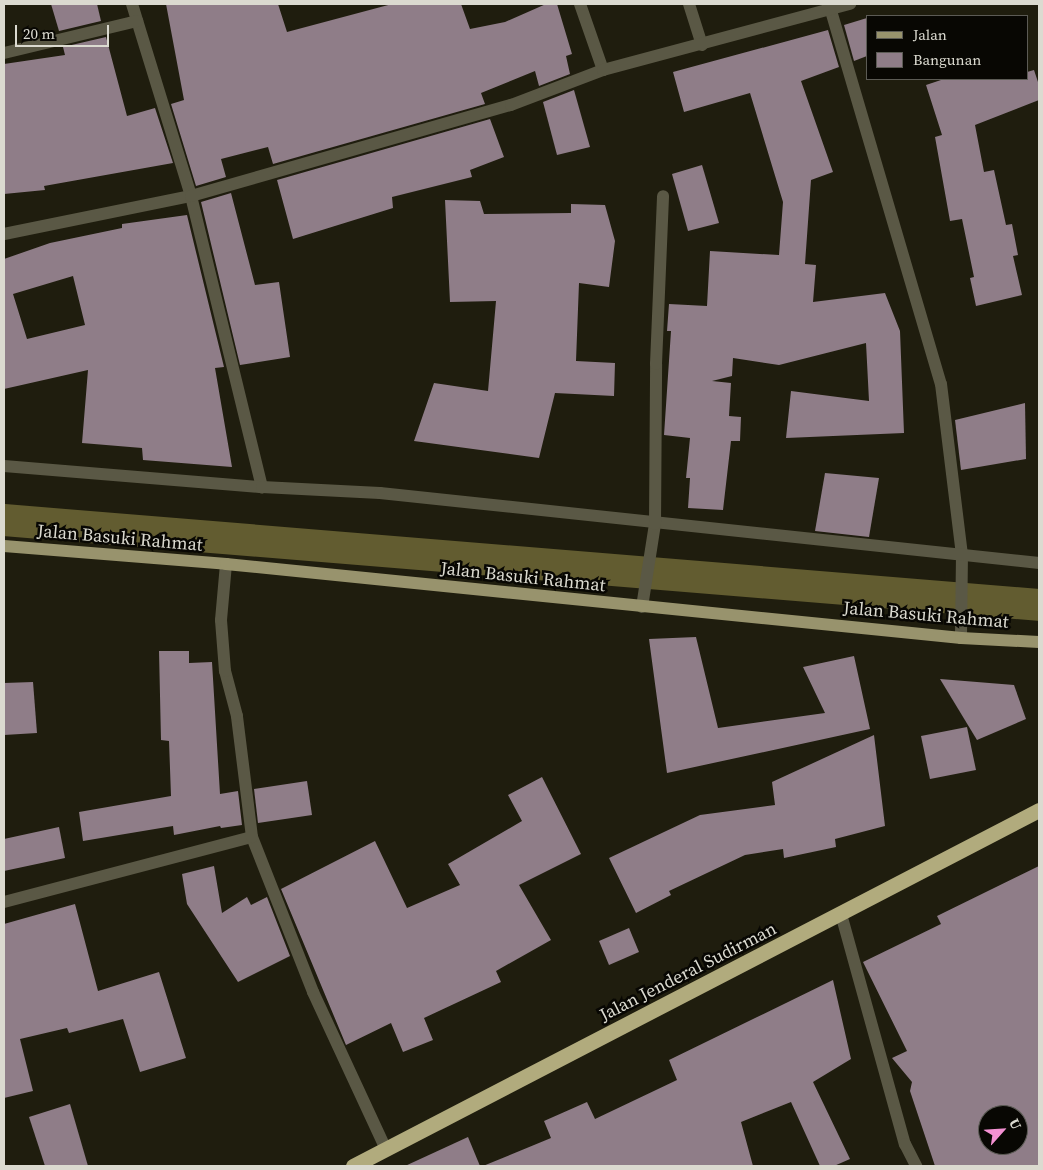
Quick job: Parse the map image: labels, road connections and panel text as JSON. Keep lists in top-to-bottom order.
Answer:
{
  "streets": {
    "highway": ["Jalan Jenderal Sudirman"],
    "main road": ["Jalan Basuki Rahmat"]
  },
  "legend": ["Jalan", "Bangunan"],
  "scale_bar": "20 m",
  "north": "top right"
}
